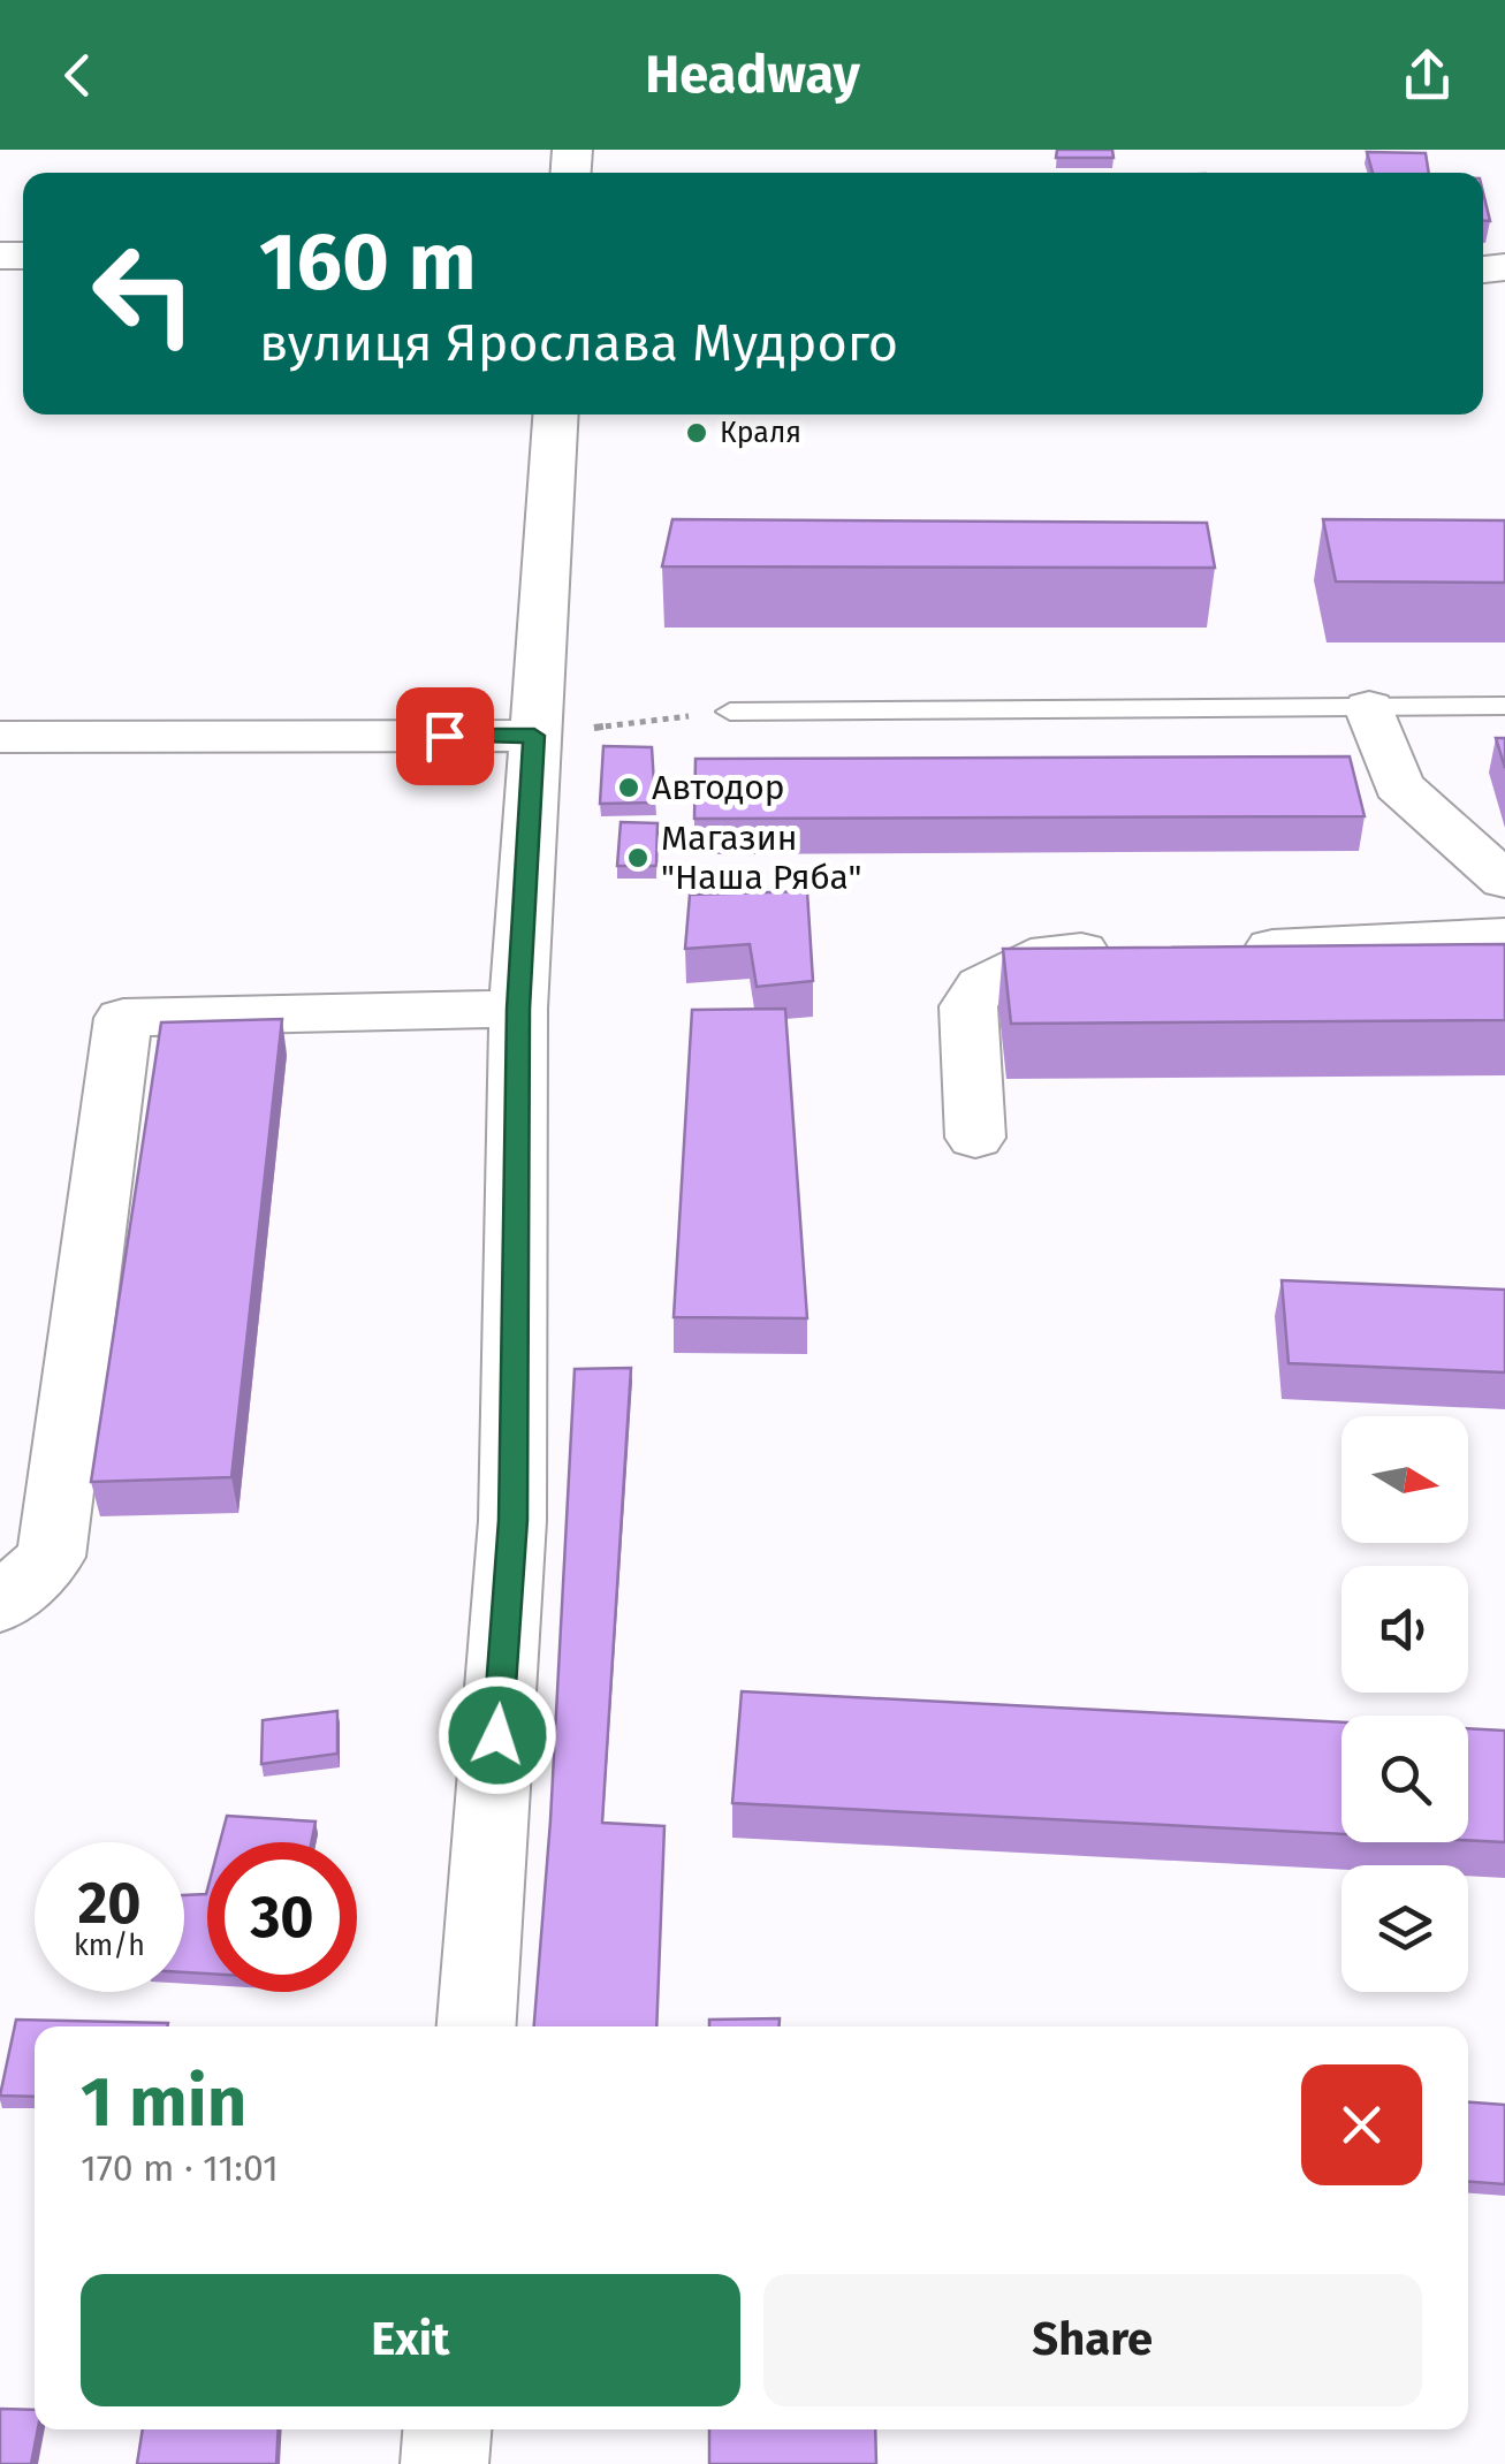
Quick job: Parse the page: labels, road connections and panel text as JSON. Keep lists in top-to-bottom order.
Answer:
{
  "places": ["Краля", "Автодор", "Магазин \"Наша Ряба\""],
  "north": "right",
  "page": {
    "header": "Headway",
    "turn": ["160 m", "вулиця Ярослава Мудрого"],
    "speed": "20 km/h",
    "limit": "30",
    "heading": ["1 min", "170 m · 11:01"],
    "buttons": ["Exit", "Share"]
  }
}
